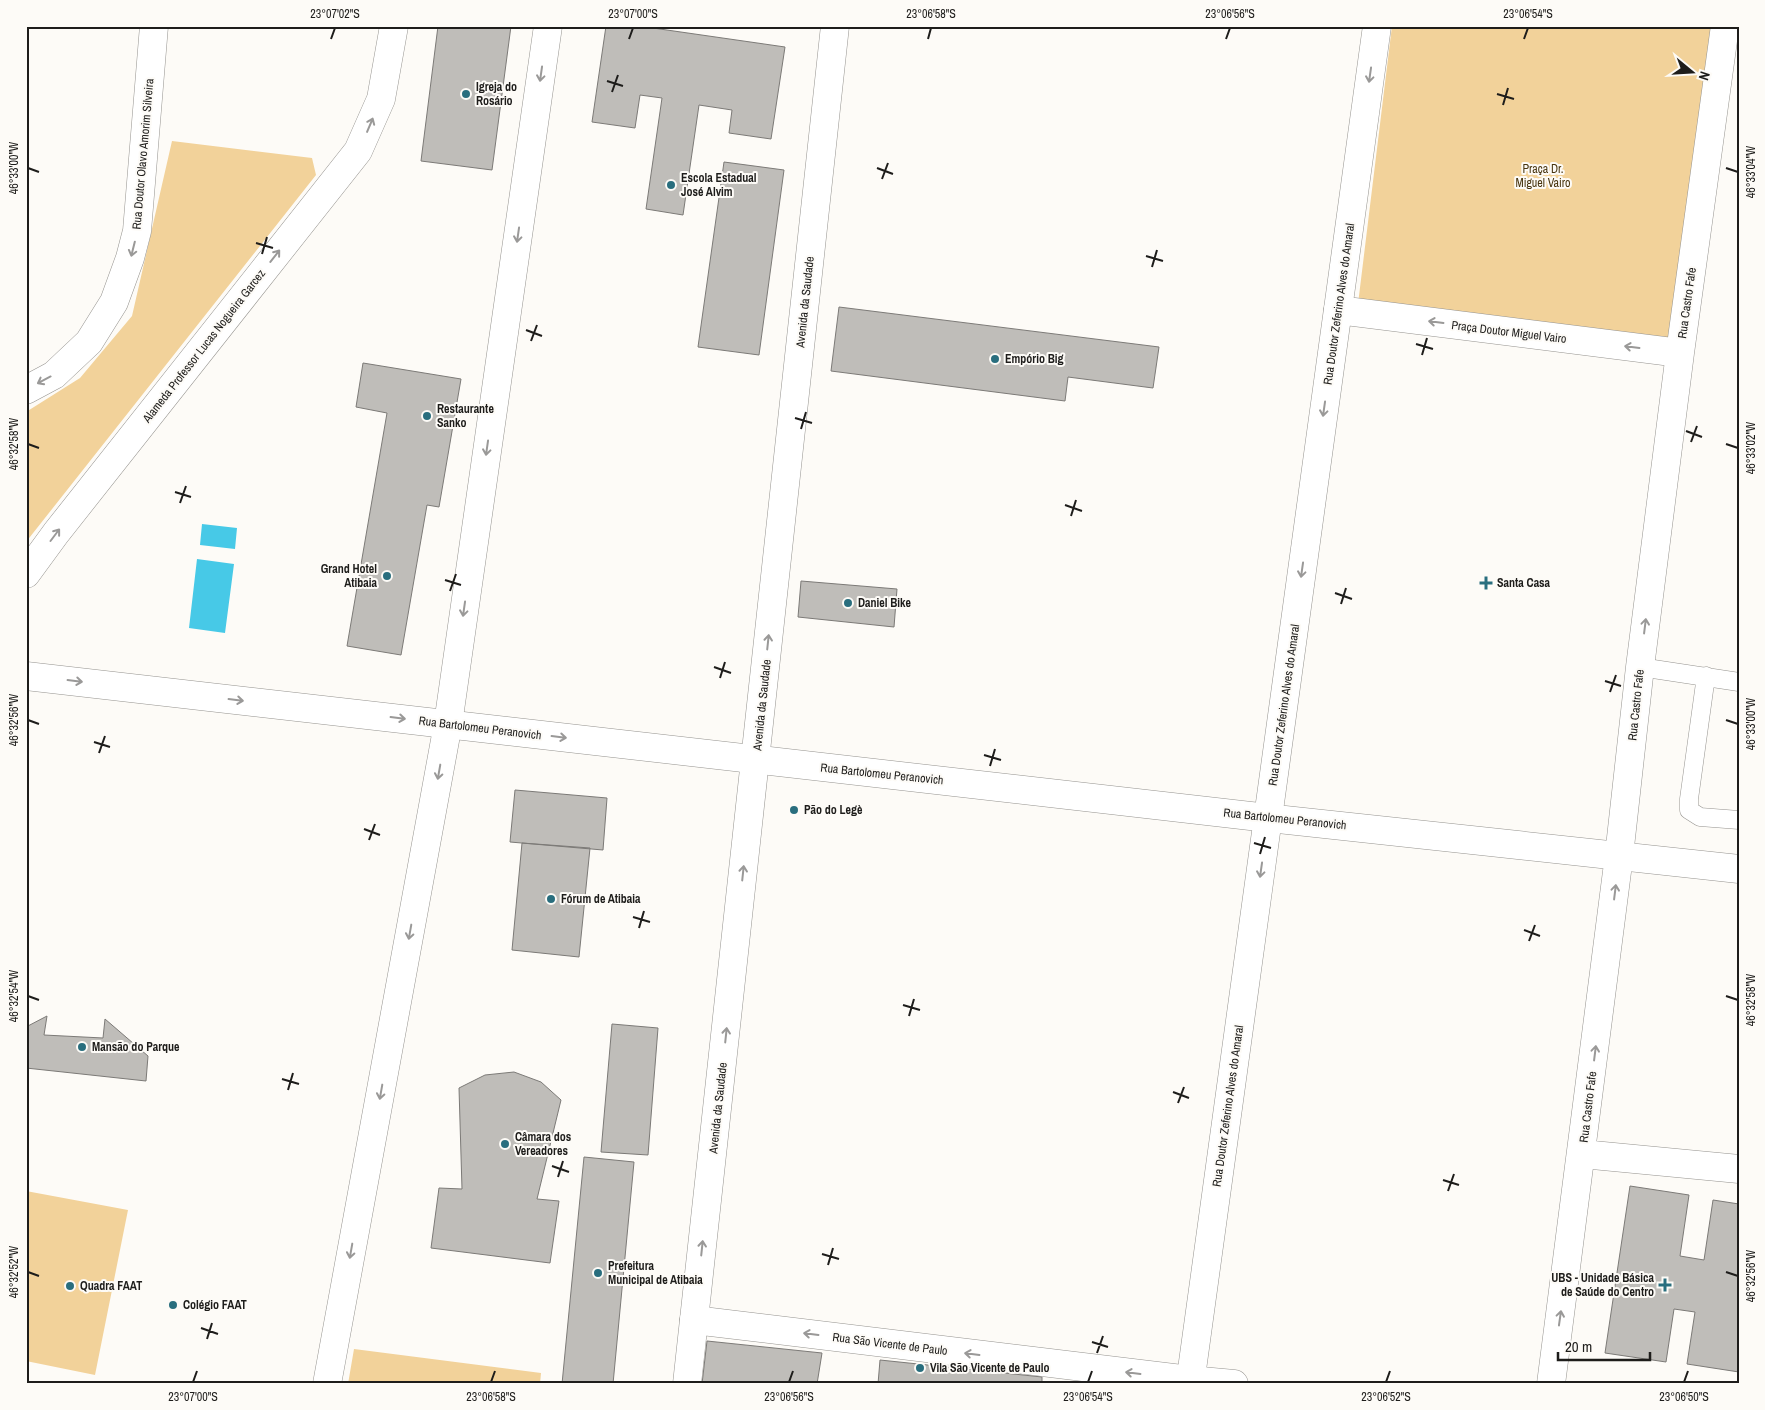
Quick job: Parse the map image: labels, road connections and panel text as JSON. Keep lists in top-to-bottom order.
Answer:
{
  "streets": {
    "street": [
      "Rua Doutor Olavo Amorim Silveira",
      "Avenida da Saudade",
      "Rua Castro Fafe",
      "Rua Doutor Zeferino Alves do Amaral",
      "Praça Doutor Miguel Vairo",
      "Alameda Professor Lucas Nogueira Garcez",
      "Rua Bartolomeu Peranovich",
      "Rua São Vicente de Paulo"
    ]
  },
  "crossings": [
    ["Avenida da Saudade", "Rua Bartolomeu Peranovich"],
    ["Avenida da Saudade", "Rua São Vicente de Paulo"],
    ["Rua Castro Fafe", "Praça Doutor Miguel Vairo"],
    ["Rua Castro Fafe", "Rua Bartolomeu Peranovich"],
    ["Rua Doutor Zeferino Alves do Amaral", "Praça Doutor Miguel Vairo"],
    ["Rua Doutor Zeferino Alves do Amaral", "Rua Bartolomeu Peranovich"],
    ["Rua Doutor Zeferino Alves do Amaral", "Rua São Vicente de Paulo"]
  ],
  "one_way": [
    "Rua Doutor Olavo Amorim Silveira",
    "Avenida da Saudade",
    "Rua Castro Fafe",
    "Rua Doutor Zeferino Alves do Amaral",
    "Praça Doutor Miguel Vairo",
    "Rua Bartolomeu Peranovich",
    "Rua São Vicente de Paulo"
  ],
  "parks": ["Praça Dr. Miguel Vairo"],
  "places": {
    "other": [
      "Igreja do Rosário",
      "Escola Estadual José Alvim",
      "Empório Big",
      "Restaurante Sanko",
      "Grand Hotel Atibaia",
      "Daniel Bike",
      "Pão do Legè",
      "Fórum de Atibaia",
      "Mansão do Parque",
      "Câmara dos Vereadores",
      "Prefeitura Municipal de Atibaia",
      "Quadra FAAT",
      "Colégio FAAT",
      "Vila São Vicente de Paulo"
    ],
    "health": ["Santa Casa", "UBS - Unidade Básica de Saúde do Centro"]
  },
  "scale_bar": "20 m",
  "north": "right",
  "coordinates": [
    "23°07'02\"S",
    "23°07'00\"S",
    "23°06'58\"S",
    "23°06'56\"S",
    "23°06'54\"S",
    "46°33'00\"W",
    "46°33'04\"W",
    "46°32'58\"W",
    "46°33'02\"W",
    "46°32'56\"W",
    "46°32'54\"W",
    "46°32'52\"W",
    "23°06'52\"S",
    "23°06'50\"S"
  ]
}
